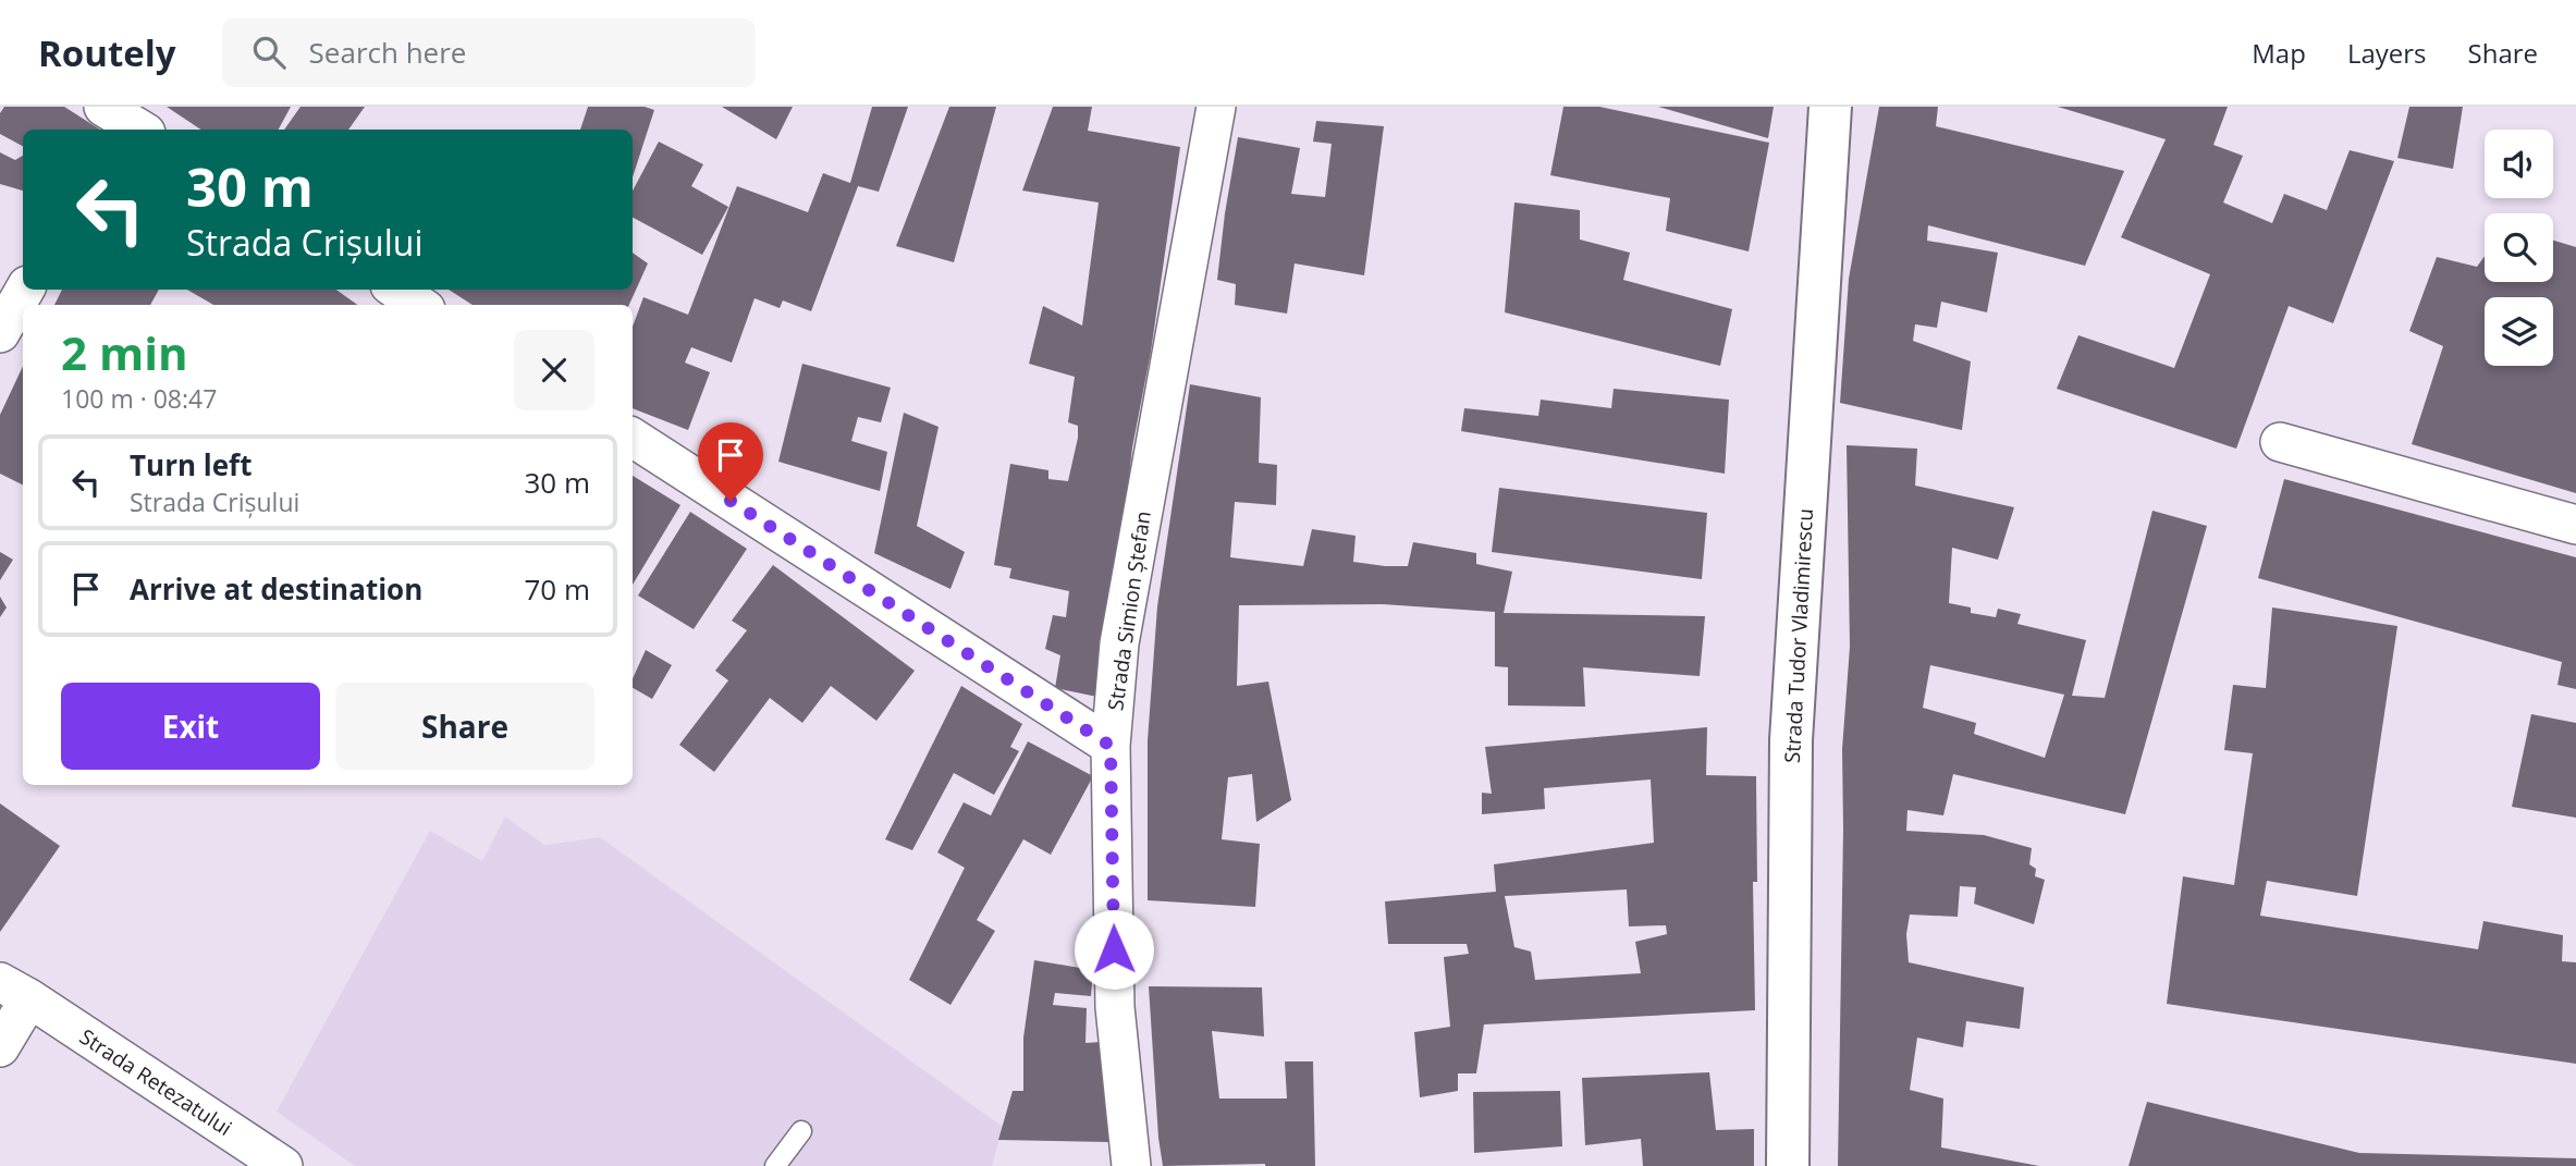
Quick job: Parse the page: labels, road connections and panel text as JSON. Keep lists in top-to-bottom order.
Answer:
{
  "streets": {
    "street": ["Strada Simion Ștefan", "Strada Tudor Vladimirescu", "Strada Retezatului"]
  },
  "page": {
    "header": "Routely",
    "search": "Search here",
    "nav": ["Map", "Layers", "Share"],
    "turn": ["30 m", "Strada Crișului"],
    "heading": ["2 min", "100 m · 08:47"],
    "list": [
      {
        "name": "Turn left",
        "note": "Strada Crișului",
        "value": "30 m"
      },
      {
        "name": "Arrive at destination",
        "value": "70 m"
      }
    ],
    "buttons": ["Exit", "Share"]
  }
}
